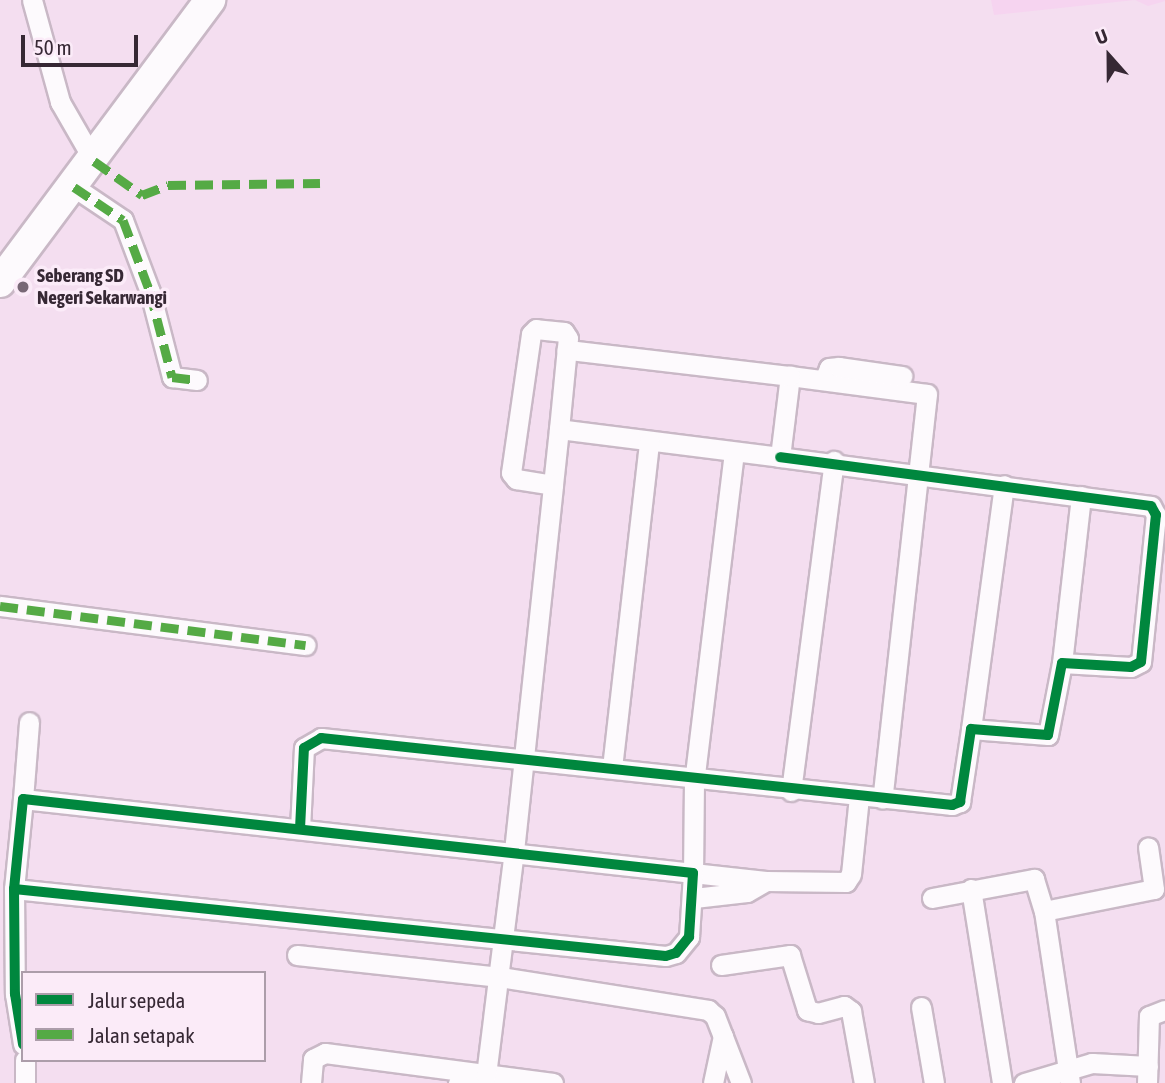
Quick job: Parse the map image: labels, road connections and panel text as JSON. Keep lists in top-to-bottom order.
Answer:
{
  "places": ["Seberang SD Negeri Sekarwangi"],
  "legend": ["Jalur sepeda", "Jalan setapak"],
  "scale_bar": "50 m",
  "north": "top"
}
